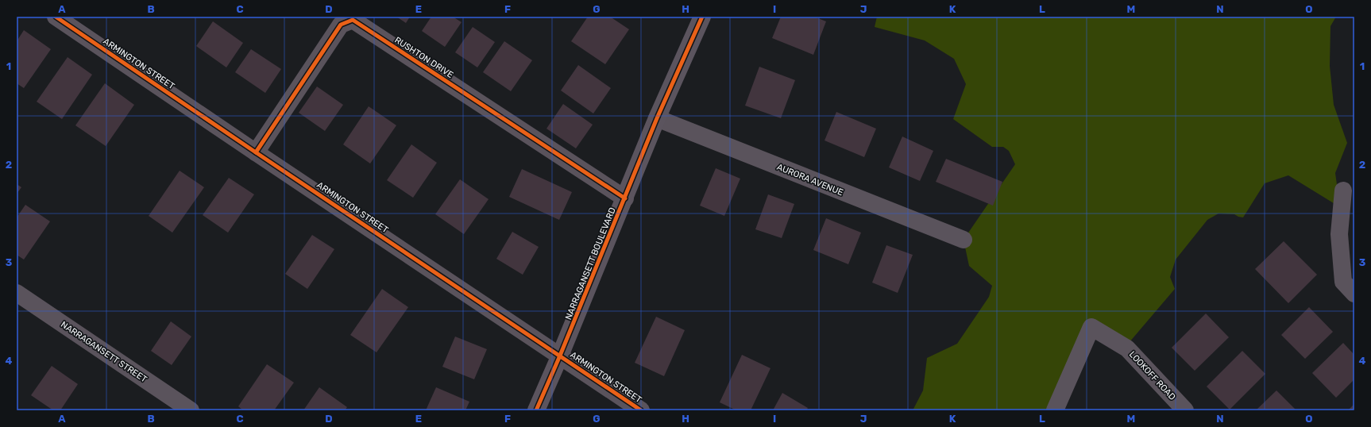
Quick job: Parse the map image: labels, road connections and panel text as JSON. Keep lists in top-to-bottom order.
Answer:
{
  "streets": {
    "main road": ["NARRAGANSETT BOULEVARD"],
    "street": [
      "RUSHTON DRIVE",
      "ARMINGTON STREET",
      "AURORA AVENUE",
      "NARRAGANSETT STREET",
      "LOOKOFF ROAD"
    ]
  },
  "crossings": [
    ["RUSHTON DRIVE", "ARMINGTON STREET"],
    ["RUSHTON DRIVE", "NARRAGANSETT BOULEVARD"],
    ["ARMINGTON STREET", "NARRAGANSETT BOULEVARD"],
    ["AURORA AVENUE", "NARRAGANSETT BOULEVARD"]
  ],
  "grid": {
    "columns": [
      "A",
      "B",
      "C",
      "D",
      "E",
      "F",
      "G",
      "H",
      "I",
      "J",
      "K",
      "L",
      "M",
      "N",
      "O"
    ],
    "rows": [
      "1",
      "2",
      "3",
      "4"
    ]
  }
}
